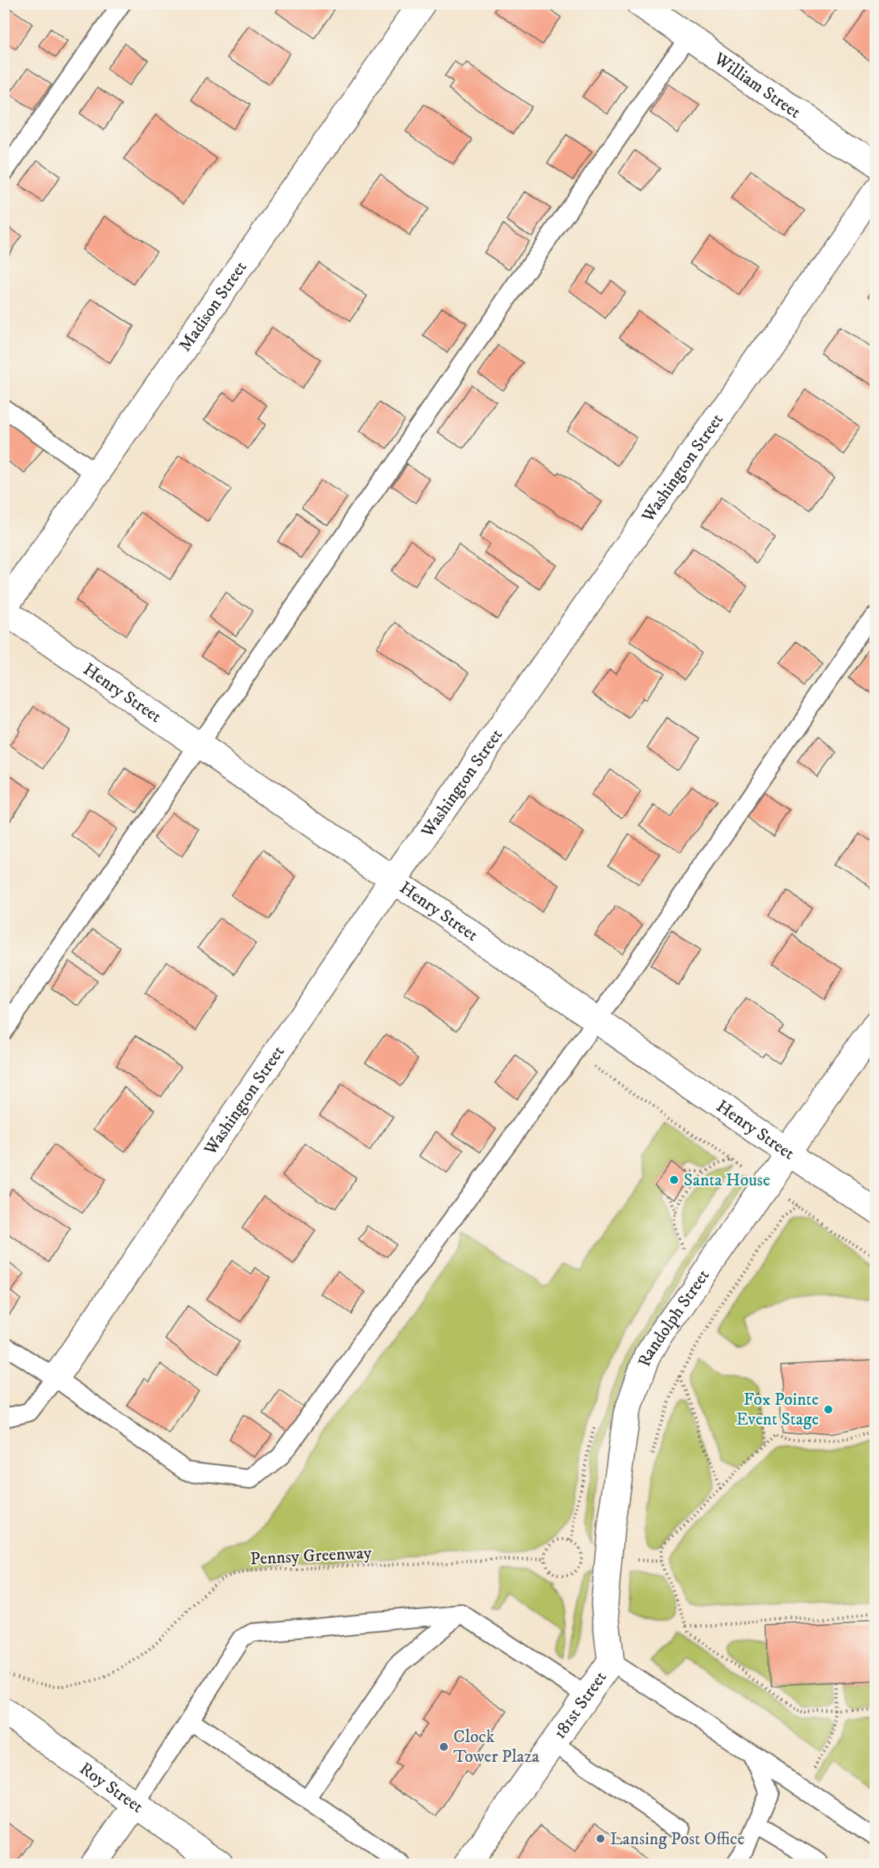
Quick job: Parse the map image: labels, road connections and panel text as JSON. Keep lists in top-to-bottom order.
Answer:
{
  "streets": {
    "street": [
      "William Street",
      "Madison Street",
      "Washington Street",
      "Henry Street",
      "Randolph Street",
      "181st Street",
      "Roy Street"
    ],
    "path": ["Pennsy Greenway"]
  },
  "crossings": [
    ["Madison Street", "Henry Street"],
    ["Washington Street", "Henry Street"],
    ["Henry Street", "Randolph Street"],
    ["Randolph Street", "181st Street"]
  ],
  "places": [
    "Santa House",
    "Fox Pointe Event Stage",
    "Clock Tower Plaza",
    "Lansing Post Office"
  ]
}
